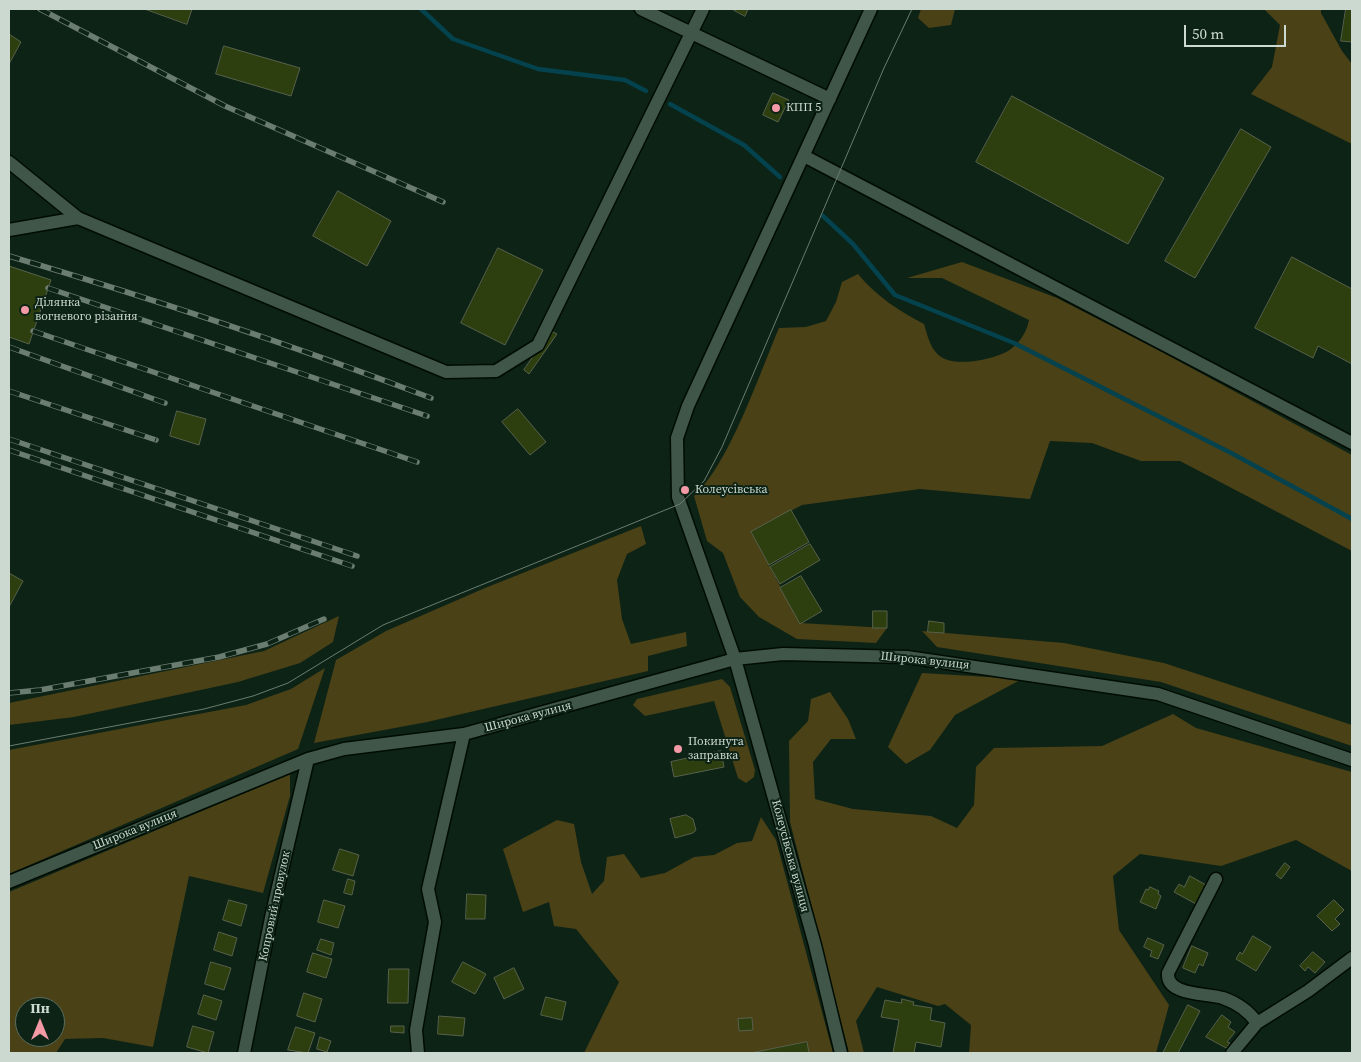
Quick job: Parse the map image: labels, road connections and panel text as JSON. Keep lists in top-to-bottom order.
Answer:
{
  "streets": {
    "street": ["Широка вулиця", "Колеусівська вулиця", "Копровий провулок"]
  },
  "crossings": [
    ["Широка вулиця", "Колеусівська вулиця"],
    ["Широка вулиця", "Копровий провулок"]
  ],
  "places": [
    "КПП 5",
    "Ділянка вогневого різання",
    "Колеусівська",
    "Покинута заправка"
  ],
  "scale_bar": "50 m",
  "north": "top"
}
